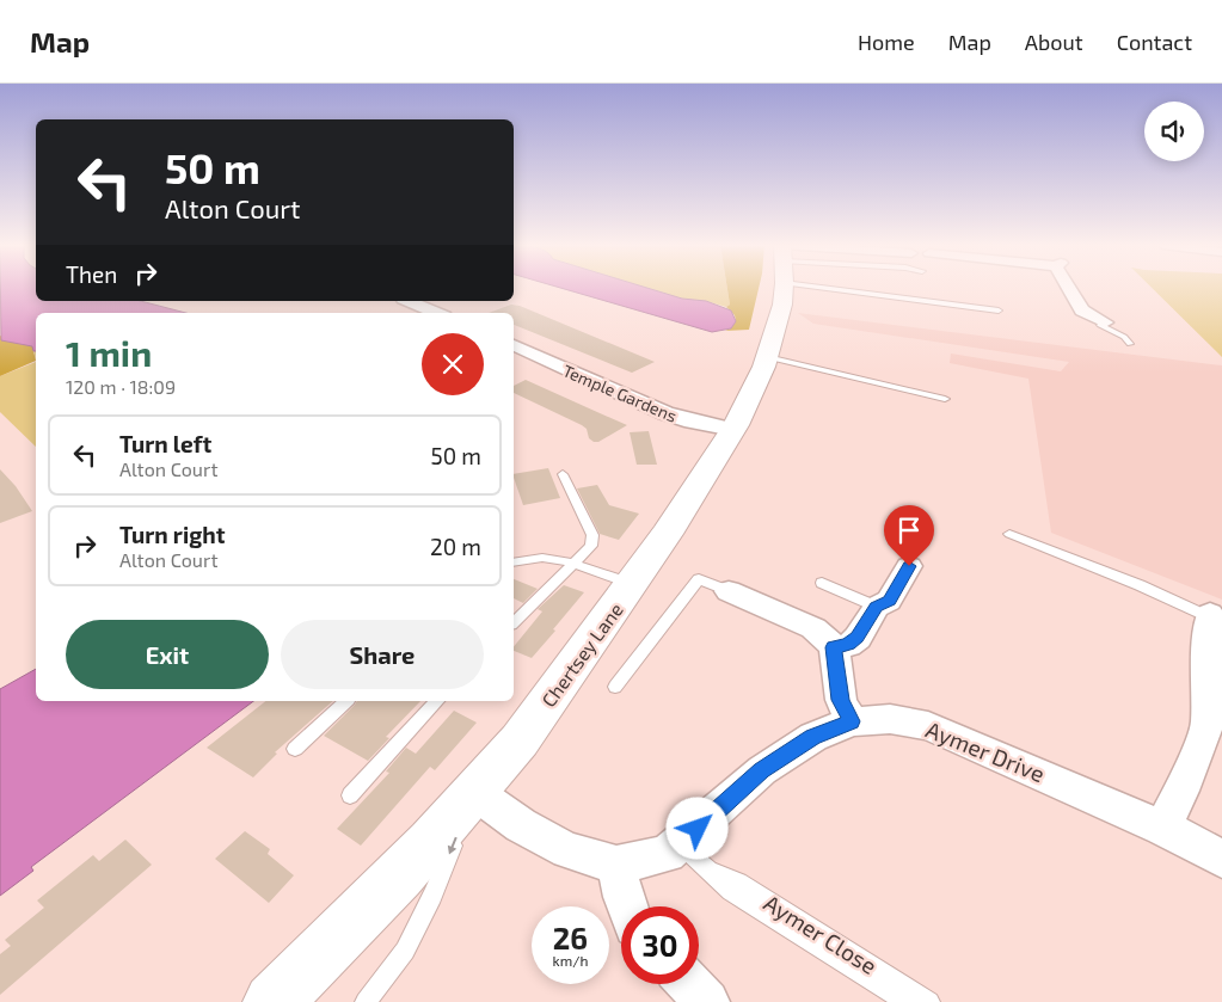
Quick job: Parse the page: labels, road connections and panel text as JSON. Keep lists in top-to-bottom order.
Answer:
{
  "streets": {
    "main road": ["Chertsey Lane"],
    "street": ["Temple Gardens", "Aymer Drive"],
    "lane": ["Aymer Close"]
  },
  "crossings": [
    ["Temple Gardens", "Chertsey Lane"],
    ["Chertsey Lane", "Aymer Drive"],
    ["Aymer Drive", "Aymer Close"]
  ],
  "page": {
    "header": "Map",
    "nav": [
      "Home",
      "Map",
      "About",
      "Contact"
    ],
    "turn": ["50 m", "Alton Court"],
    "then": "Then",
    "heading": ["1 min", "120 m · 18:09"],
    "list": [
      {
        "name": "Turn left",
        "note": "Alton Court",
        "value": "50 m"
      },
      {
        "name": "Turn right",
        "note": "Alton Court",
        "value": "20 m"
      }
    ],
    "buttons": ["Exit", "Share"],
    "speed": "26 km/h",
    "limit": "30"
  }
}
